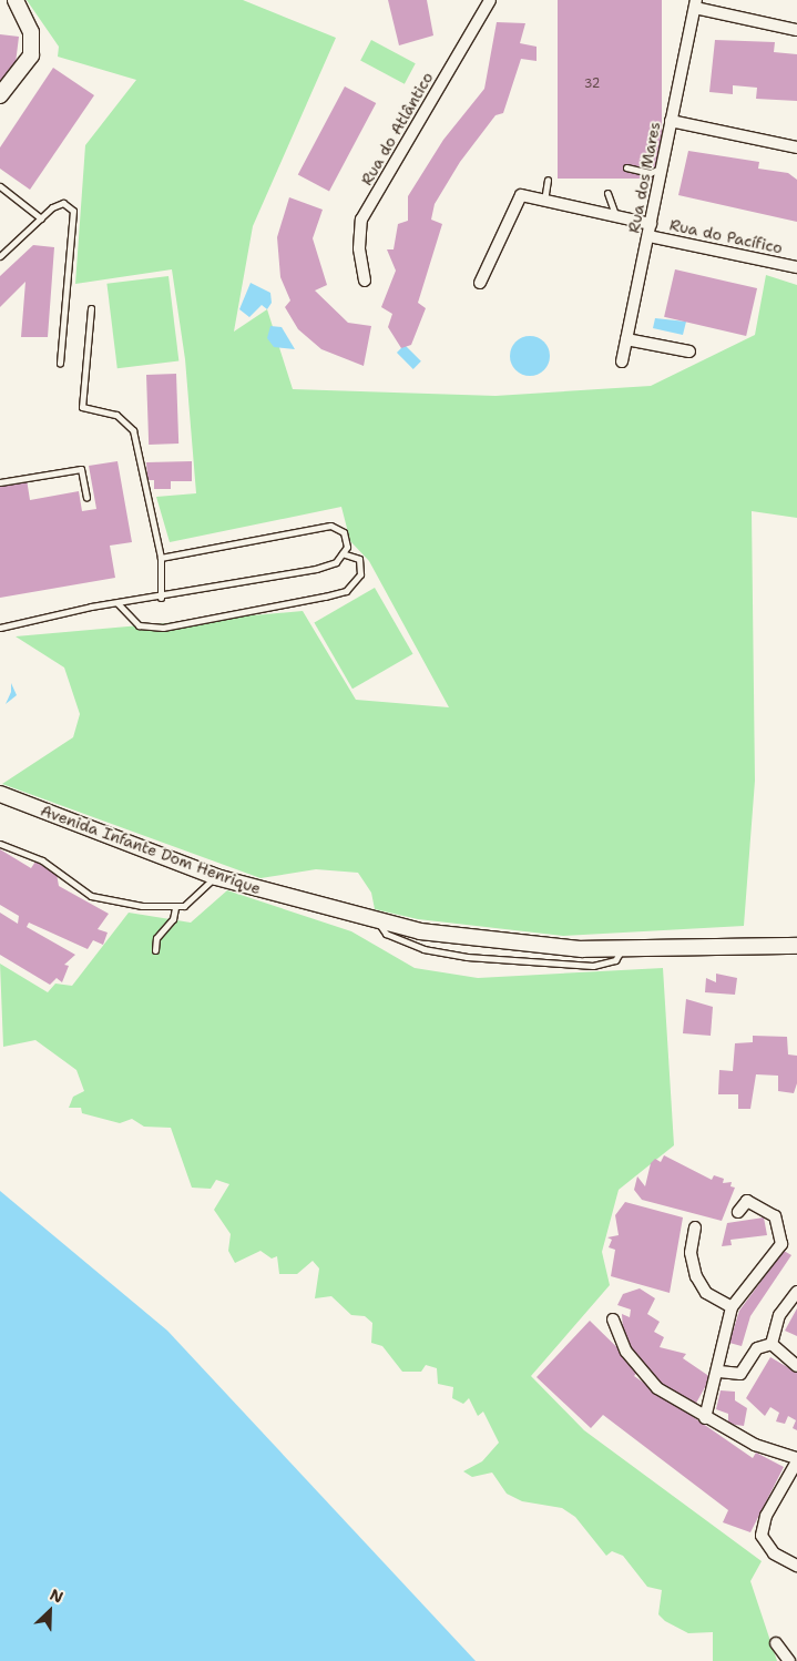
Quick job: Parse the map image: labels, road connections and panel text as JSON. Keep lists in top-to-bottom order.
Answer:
{
  "streets": {
    "street": [
      "Rua do Atlântico",
      "Rua dos Mares",
      "Rua do Pacífico",
      "Avenida Infante Dom Henrique"
    ]
  },
  "crossings": [
    ["Rua dos Mares", "Rua do Pacífico"]
  ],
  "house_numbers": ["32"],
  "north": "top right"
}
